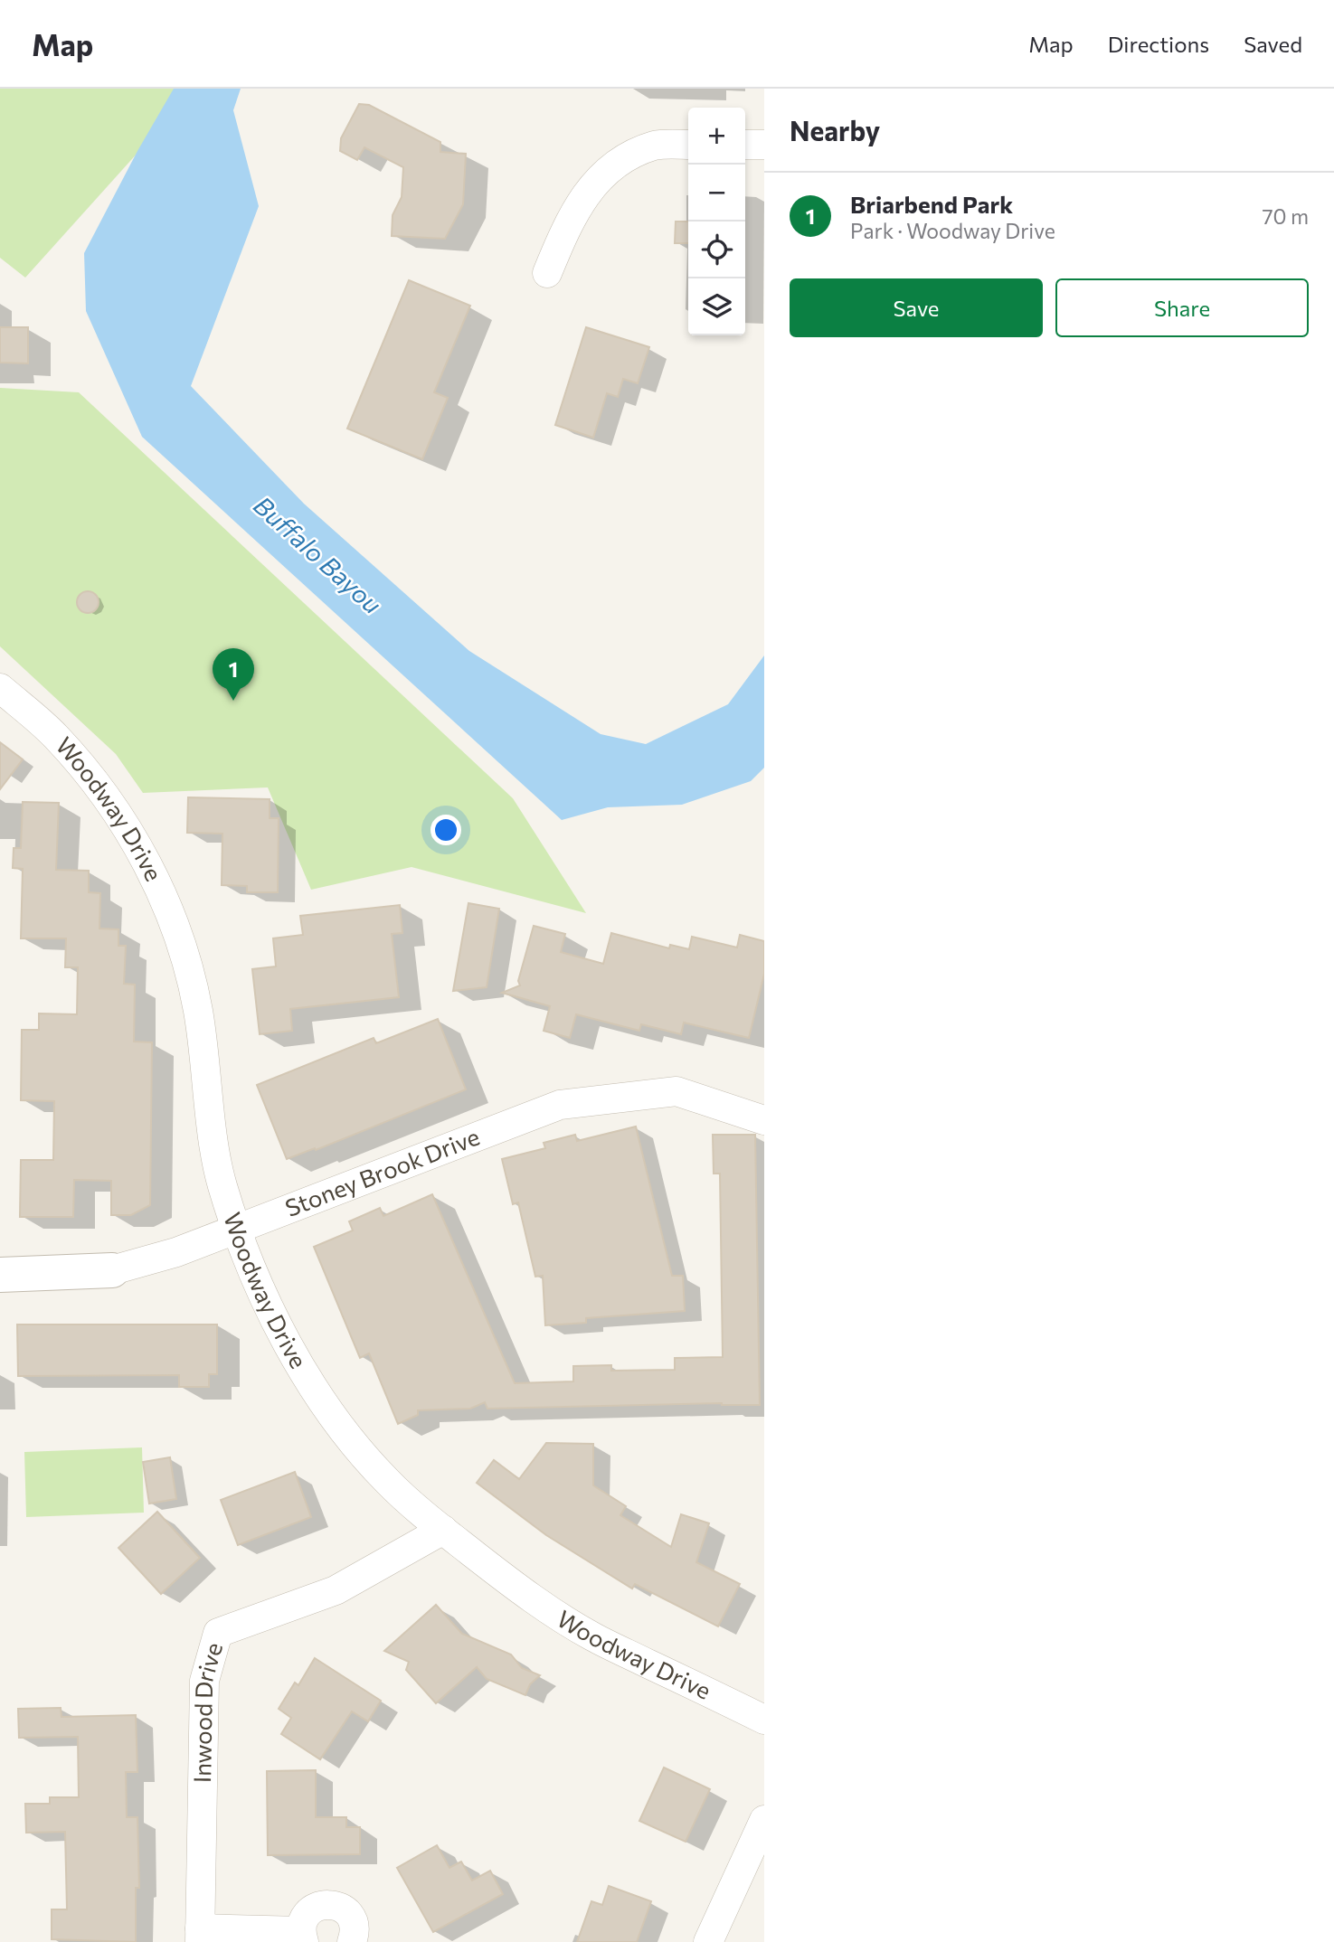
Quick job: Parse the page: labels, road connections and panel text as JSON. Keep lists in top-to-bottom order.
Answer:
{
  "streets": {
    "street": ["Woodway Drive", "Stoney Brook Drive", "Inwood Drive"]
  },
  "crossings": [
    ["Woodway Drive", "Stoney Brook Drive"],
    ["Woodway Drive", "Inwood Drive"]
  ],
  "water": ["Buffalo Bayou"],
  "page": {
    "header": "Map",
    "nav": ["Map", "Directions", "Saved"],
    "heading": "Nearby",
    "map_buttons": ["+", "−"],
    "list": [
      {
        "mark": "1",
        "name": "Briarbend Park",
        "note": "Park · Woodway Drive",
        "value": "70 m"
      }
    ],
    "buttons": ["Save", "Share"],
    "pins": "1"
  }
}
